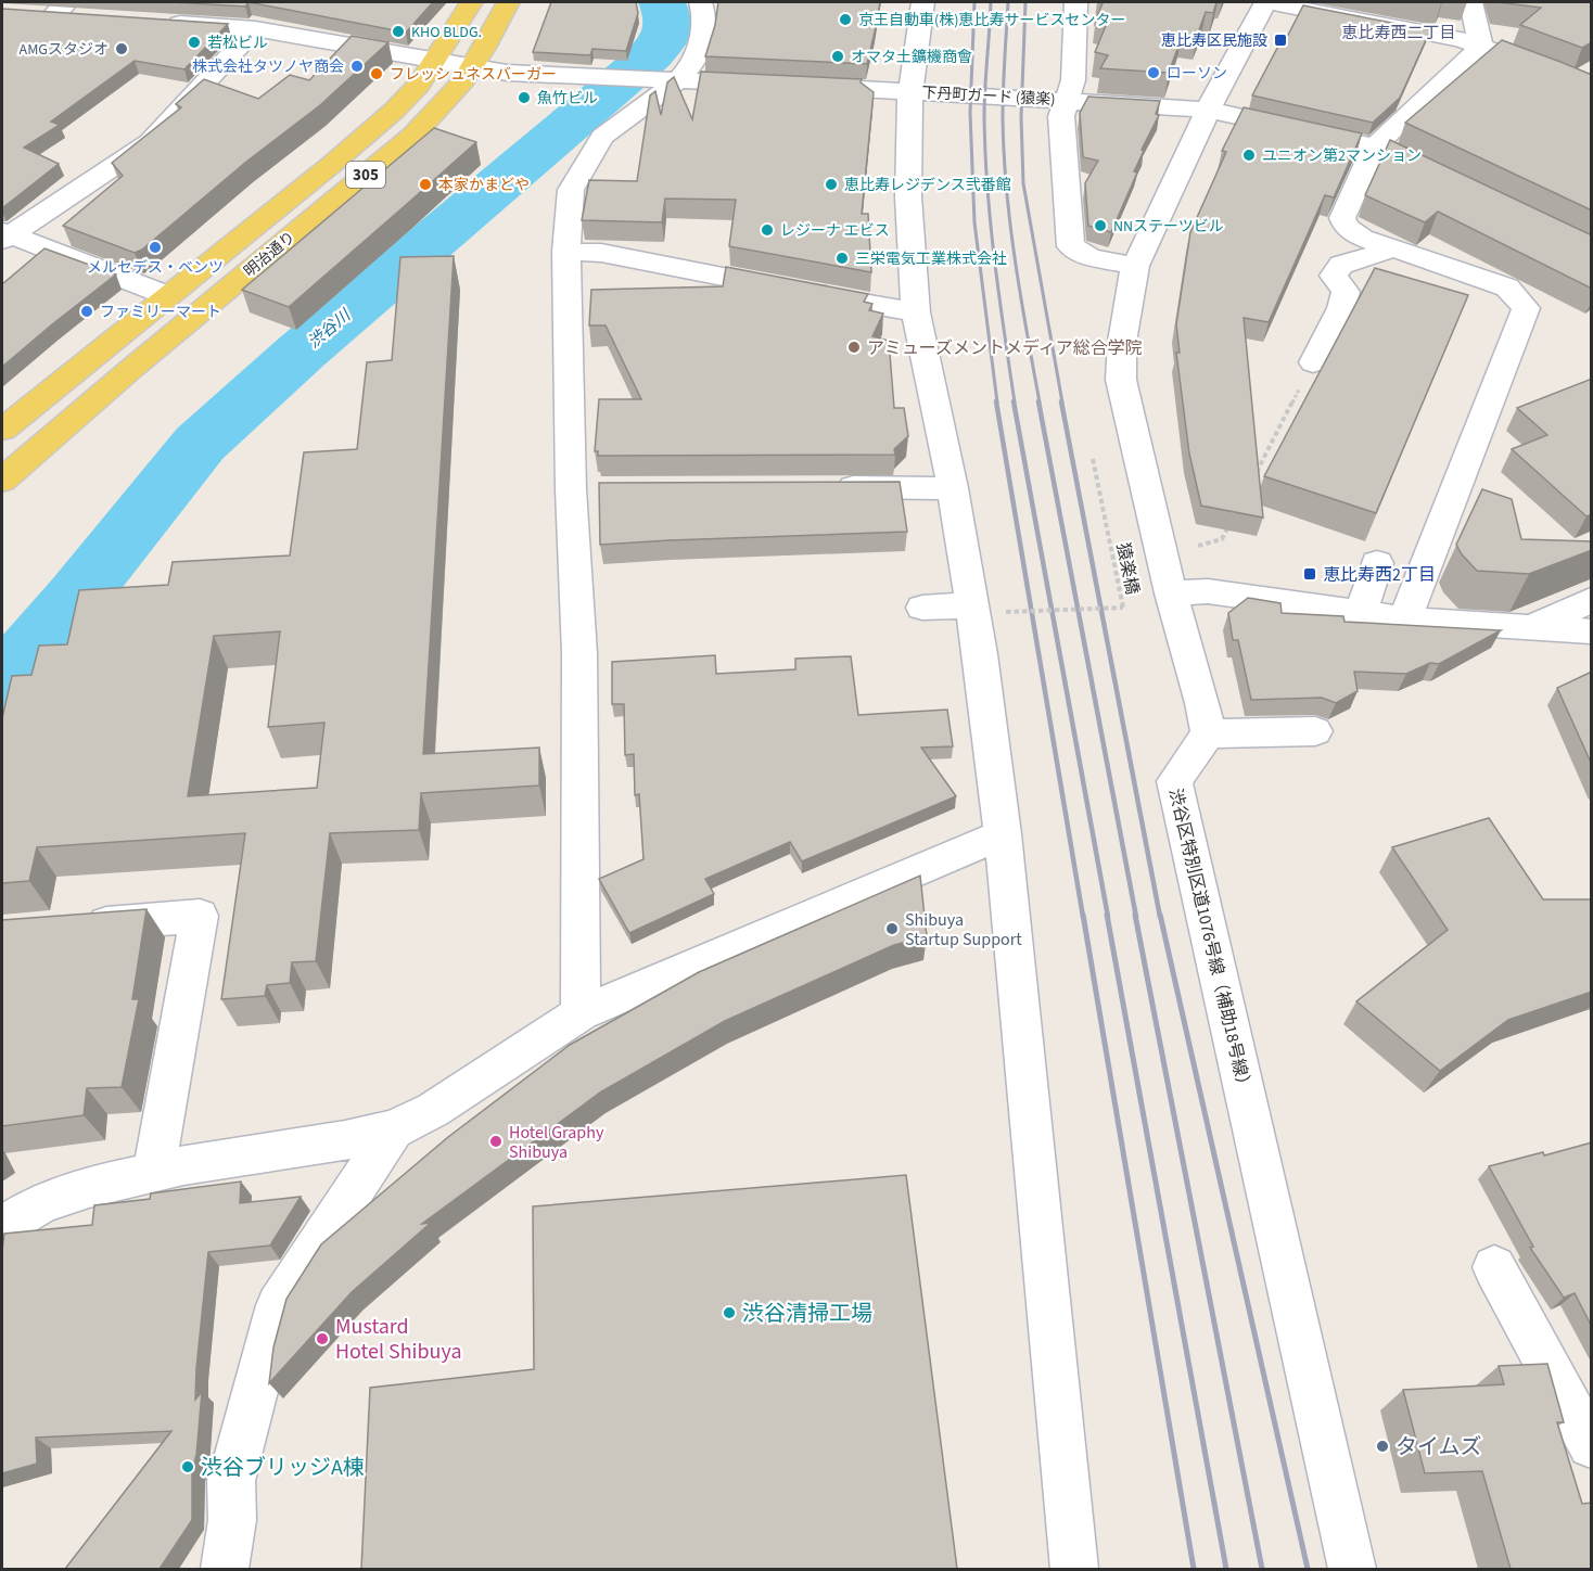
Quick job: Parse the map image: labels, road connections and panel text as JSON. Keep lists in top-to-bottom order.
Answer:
{
  "streets": {
    "main road": ["305", "明治通り"],
    "street": ["下丹町ガード (猿楽)", "渋谷区特別区道1076号線（補助18号線）"],
    "path": ["猿楽橋"]
  },
  "crossings": [
    ["下丹町ガード (猿楽)", "明治通り"]
  ],
  "districts": ["恵比寿西二丁目"],
  "water": ["渋谷川"],
  "places": {
    "other": [
      "京王自動車(株)恵比寿サービスセンター",
      "KHO BLDG.",
      "若松ビル",
      "AMGスタジオ",
      "オマタ土鑛機商會",
      "株式会社タツノヤ商会",
      "ローソン",
      "フレッシュネスバーガー",
      "魚竹ビル",
      "ユニオン第2マンション",
      "本家かまどや",
      "恵比寿レジデンス弐番館",
      "NNステーツビル",
      "レジーナ エビス",
      "メルセデス・ベンツ",
      "三栄電気工業株式会社",
      "ファミリーマート",
      "アミューズメントメディア総合学院",
      "Shibuya Startup Support",
      "Hotel Graphy Shibuya",
      "渋谷清掃工場",
      "Mustard Hotel Shibuya",
      "タイムズ",
      "渋谷ブリッジA棟"
    ],
    "transit": ["恵比寿区民施設", "恵比寿西2丁目"]
  }
}
